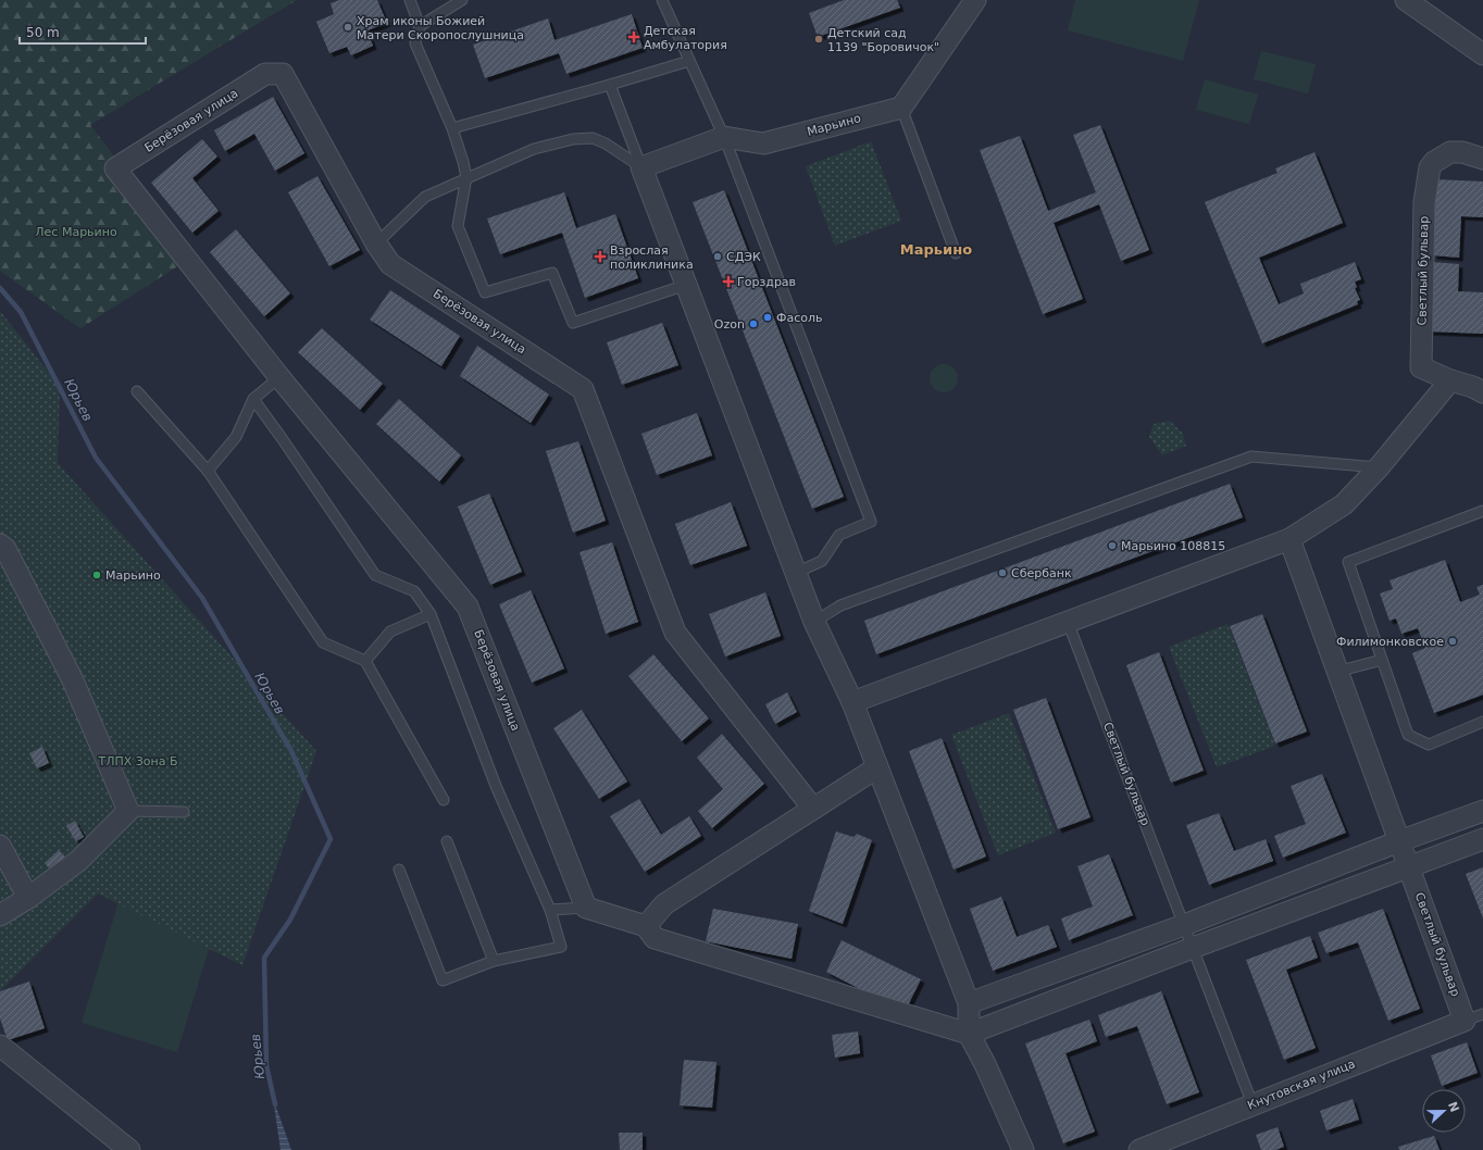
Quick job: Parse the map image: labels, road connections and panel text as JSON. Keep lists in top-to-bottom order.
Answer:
{
  "streets": {
    "street": [
      "Берёзовая улица",
      "Марьино",
      "Светлый бульвар",
      "Кнутовская улица"
    ]
  },
  "crossings": [
    ["Светлый бульвар", "Кнутовская улица"]
  ],
  "districts": ["Марьино"],
  "water": ["Юрьев"],
  "parks": ["Лес Марьино", "ТЛПХ Зона Б"],
  "places": {
    "other": [
      "Храм иконы Божией Матери Скоропослушница",
      "Детский сад 1139 \"Боровичок\"",
      "СДЭК",
      "Фасоль",
      "Ozon",
      "Марьино 108815",
      "Сбербанк",
      "Марьино",
      "Филимонковское"
    ],
    "health": ["Детская Амбулатория", "Взрослая поликлиника", "Горздрав"]
  },
  "scale_bar": "50 m",
  "north": "right"
}
